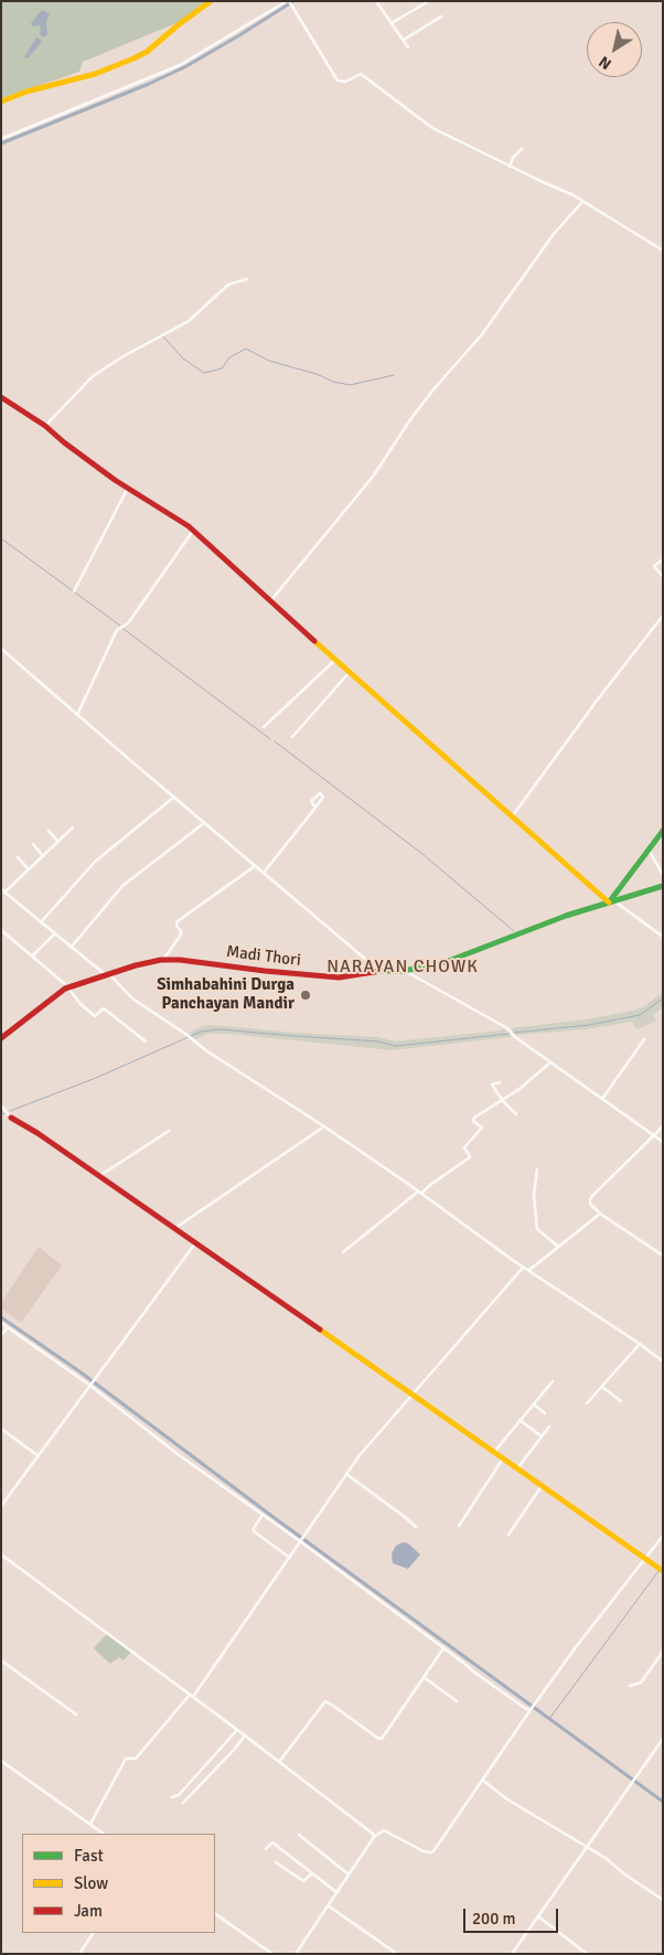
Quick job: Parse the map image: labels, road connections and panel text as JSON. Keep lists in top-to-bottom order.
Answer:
{
  "streets": {
    "street": ["Madi Thori"]
  },
  "districts": ["NARAYAN CHOWK"],
  "places": ["Simhabahini Durga Panchayan Mandir"],
  "legend": ["Fast", "Slow", "Jam"],
  "scale_bar": "200 m",
  "north": "bottom left"
}
